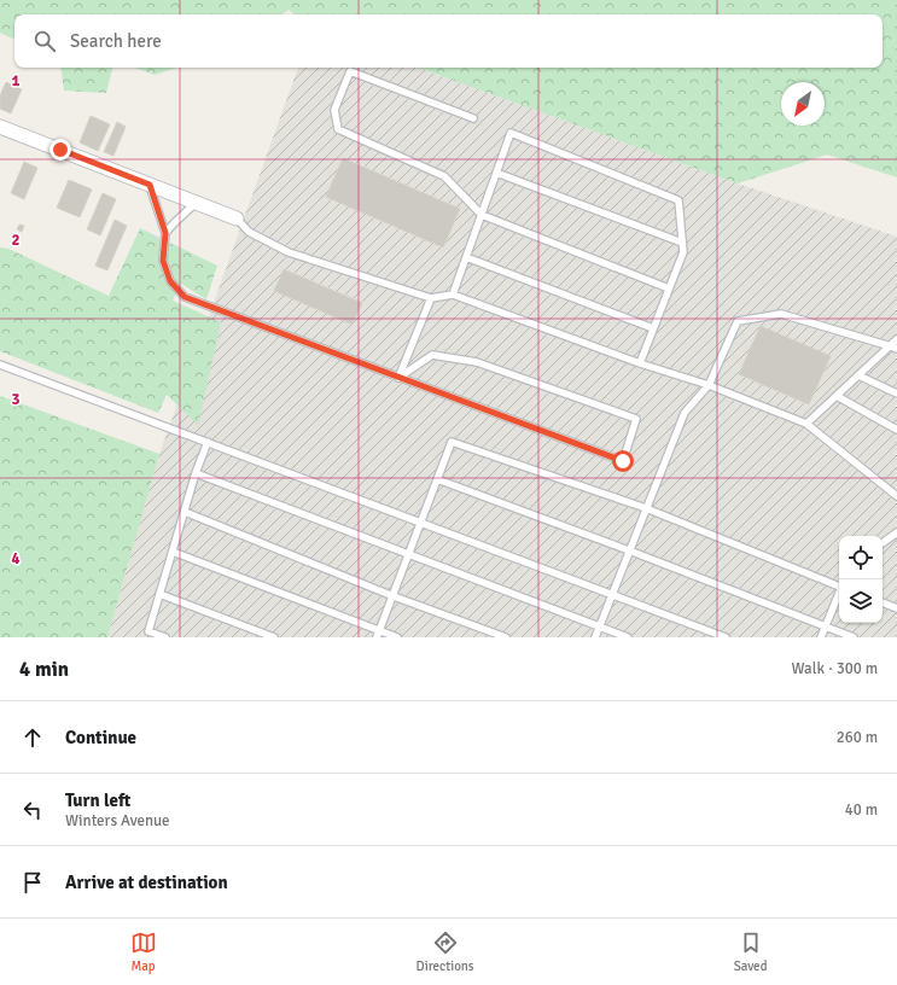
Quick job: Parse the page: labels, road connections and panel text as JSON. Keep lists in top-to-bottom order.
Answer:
{
  "north": "bottom left",
  "page": {
    "search": "Search here",
    "heading": ["4 min", "Walk · 300 m"],
    "list": [
      ["Continue", "260 m"],
      ["Turn left", "Winters Avenue", "40 m"],
      "Arrive at destination"
    ],
    "nav": ["Map", "Directions", "Saved"]
  },
  "grid": {
    "rows": [
      "1",
      "2",
      "3",
      "4"
    ]
  }
}
